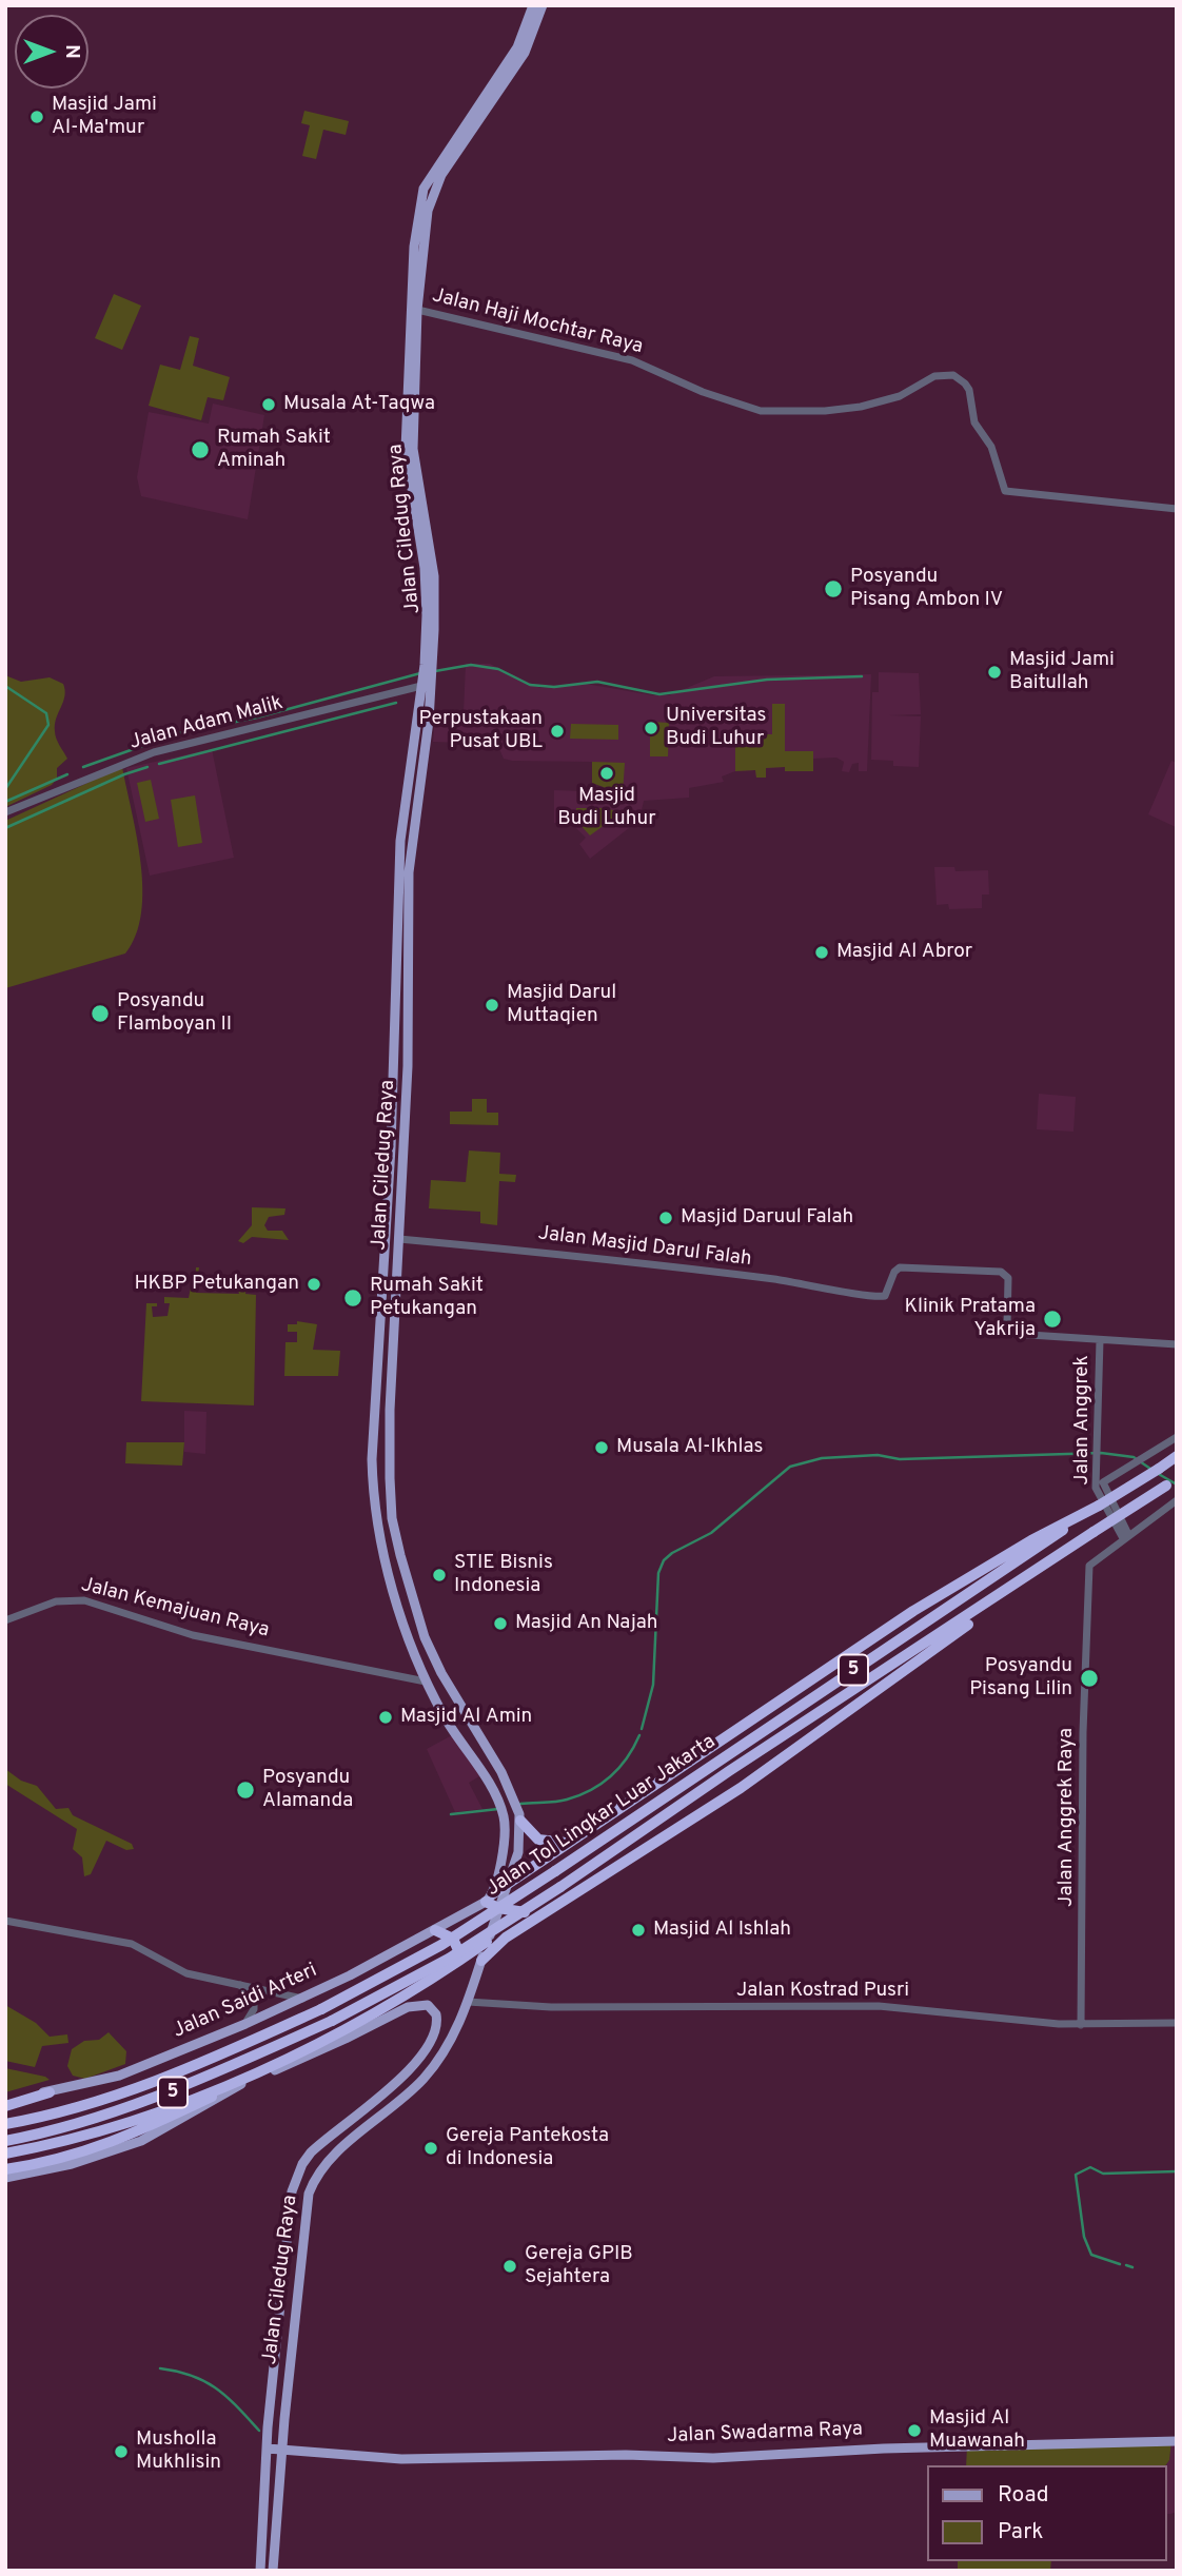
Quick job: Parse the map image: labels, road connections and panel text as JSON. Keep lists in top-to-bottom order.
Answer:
{
  "streets": {
    "highway": ["5", "Jalan Tol Lingkar Luar Jakarta"],
    "main road": ["Jalan Ciledug Raya", "Jalan Saidi Arteri", "Jalan Swadarma Raya"],
    "street": [
      "Jalan Haji Mochtar Raya",
      "Jalan Adam Malik",
      "Jalan Masjid Darul Falah",
      "Jalan Anggrek",
      "Jalan Kemajuan Raya",
      "Jalan Anggrek Raya",
      "Jalan Kostrad Pusri"
    ]
  },
  "crossings": [
    ["Jalan Haji Mochtar Raya", "Jalan Ciledug Raya"],
    ["Jalan Ciledug Raya", "Jalan Adam Malik"],
    ["Jalan Ciledug Raya", "Jalan Masjid Darul Falah"],
    ["Jalan Ciledug Raya", "Jalan Kemajuan Raya"],
    ["Jalan Ciledug Raya", "Jalan Kostrad Pusri"],
    ["Jalan Ciledug Raya", "Jalan Saidi Arteri"],
    ["Jalan Ciledug Raya", "Jalan Swadarma Raya"],
    ["Jalan Masjid Darul Falah", "Jalan Anggrek"],
    ["Jalan Anggrek", "Jalan Anggrek Raya"],
    ["Jalan Anggrek Raya", "Jalan Kostrad Pusri"]
  ],
  "places": [
    "Masjid Jami Al-Ma'mur",
    "Musala At-Taqwa",
    "Rumah Sakit Aminah",
    "Posyandu Pisang Ambon IV",
    "Masjid Jami Baitullah",
    "Universitas Budi Luhur",
    "Perpustakaan Pusat UBL",
    "Masjid Budi Luhur",
    "Masjid Al Abror",
    "Masjid Darul Muttaqien",
    "Posyandu Flamboyan II",
    "Masjid Daruul Falah",
    "HKBP Petukangan",
    "Rumah Sakit Petukangan",
    "Klinik Pratama Yakrija",
    "Musala Al-Ikhlas",
    "STIE Bisnis Indonesia",
    "Masjid An Najah",
    "Posyandu Pisang Lilin",
    "Masjid Al Amin",
    "Posyandu Alamanda",
    "Masjid Al Ishlah",
    "Gereja Pantekosta di Indonesia",
    "Gereja GPIB Sejahtera",
    "Masjid Al Muawanah",
    "Musholla Mukhlisin"
  ],
  "legend": ["Road", "Park"],
  "north": "right"
}
